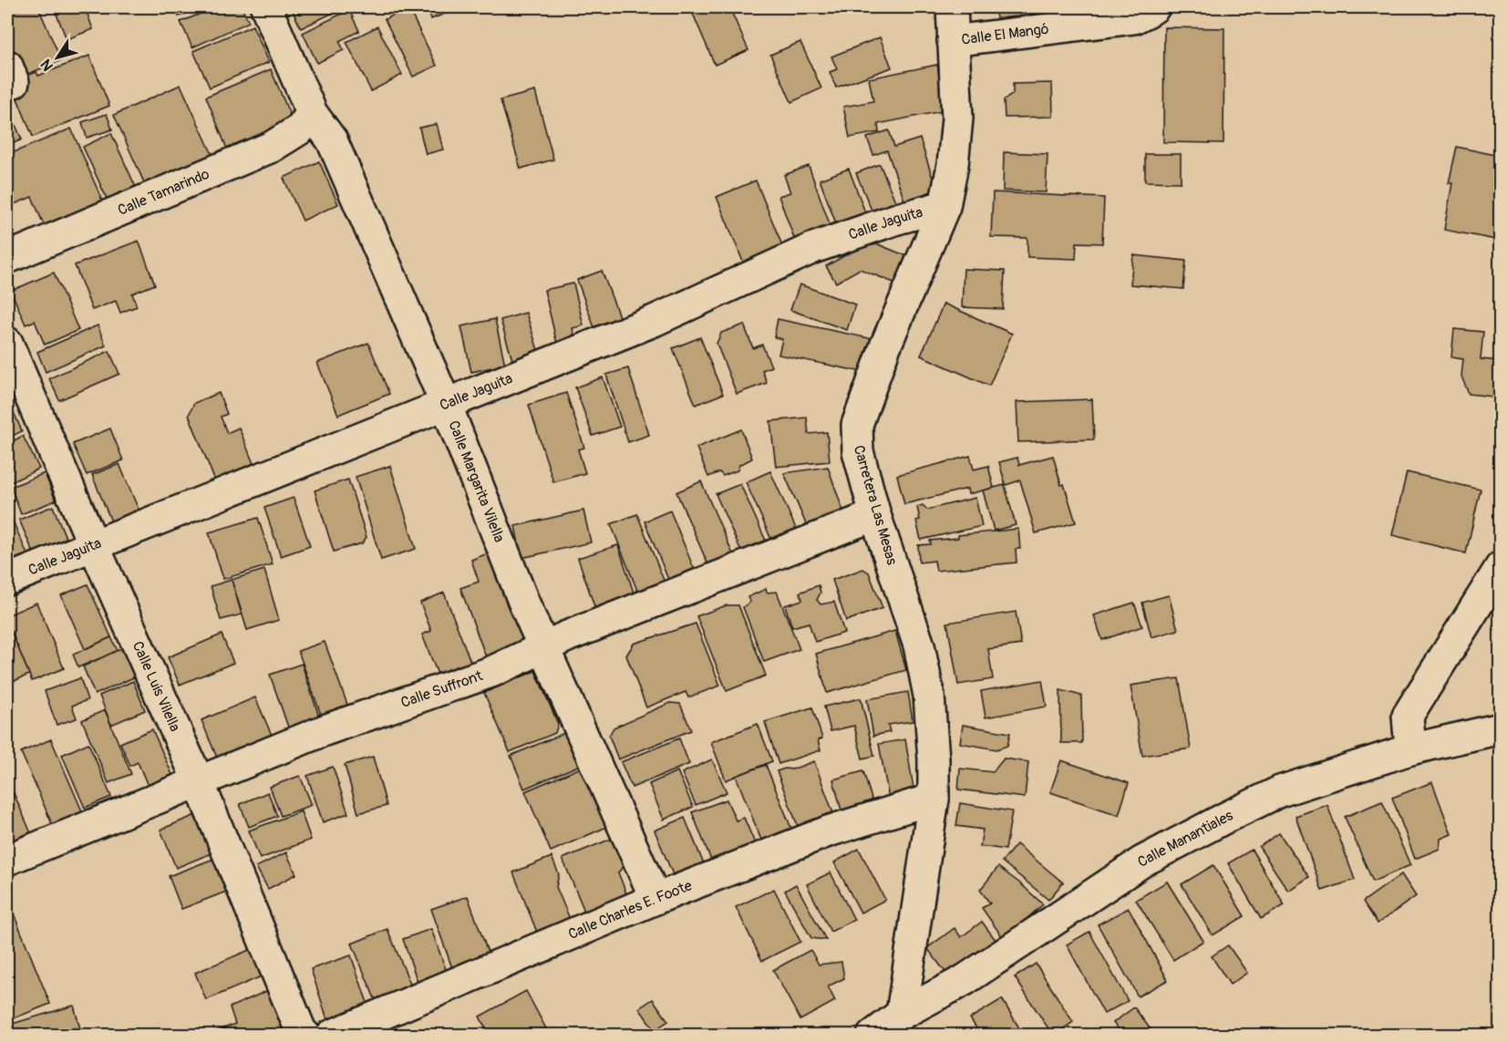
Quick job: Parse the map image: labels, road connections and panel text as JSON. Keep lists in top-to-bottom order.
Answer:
{
  "streets": {
    "street": [
      "Calle El Mangó",
      "Calle Tamarindo",
      "Calle Jaguita",
      "Calle Margarita Vilella",
      "Carretera Las Mesas",
      "Calle Luis Vilella",
      "Calle Suffront",
      "Calle Manantiales",
      "Calle Charles E. Foote"
    ]
  },
  "crossings": [
    ["Calle El Mangó", "Carretera Las Mesas"],
    ["Calle Tamarindo", "Calle Margarita Vilella"],
    ["Calle Jaguita", "Calle Margarita Vilella"],
    ["Calle Jaguita", "Carretera Las Mesas"],
    ["Calle Jaguita", "Calle Luis Vilella"],
    ["Calle Margarita Vilella", "Calle Suffront"],
    ["Calle Margarita Vilella", "Calle Charles E. Foote"],
    ["Carretera Las Mesas", "Calle Suffront"],
    ["Carretera Las Mesas", "Calle Manantiales"],
    ["Carretera Las Mesas", "Calle Charles E. Foote"],
    ["Calle Luis Vilella", "Calle Suffront"]
  ],
  "north": "bottom left"
}
